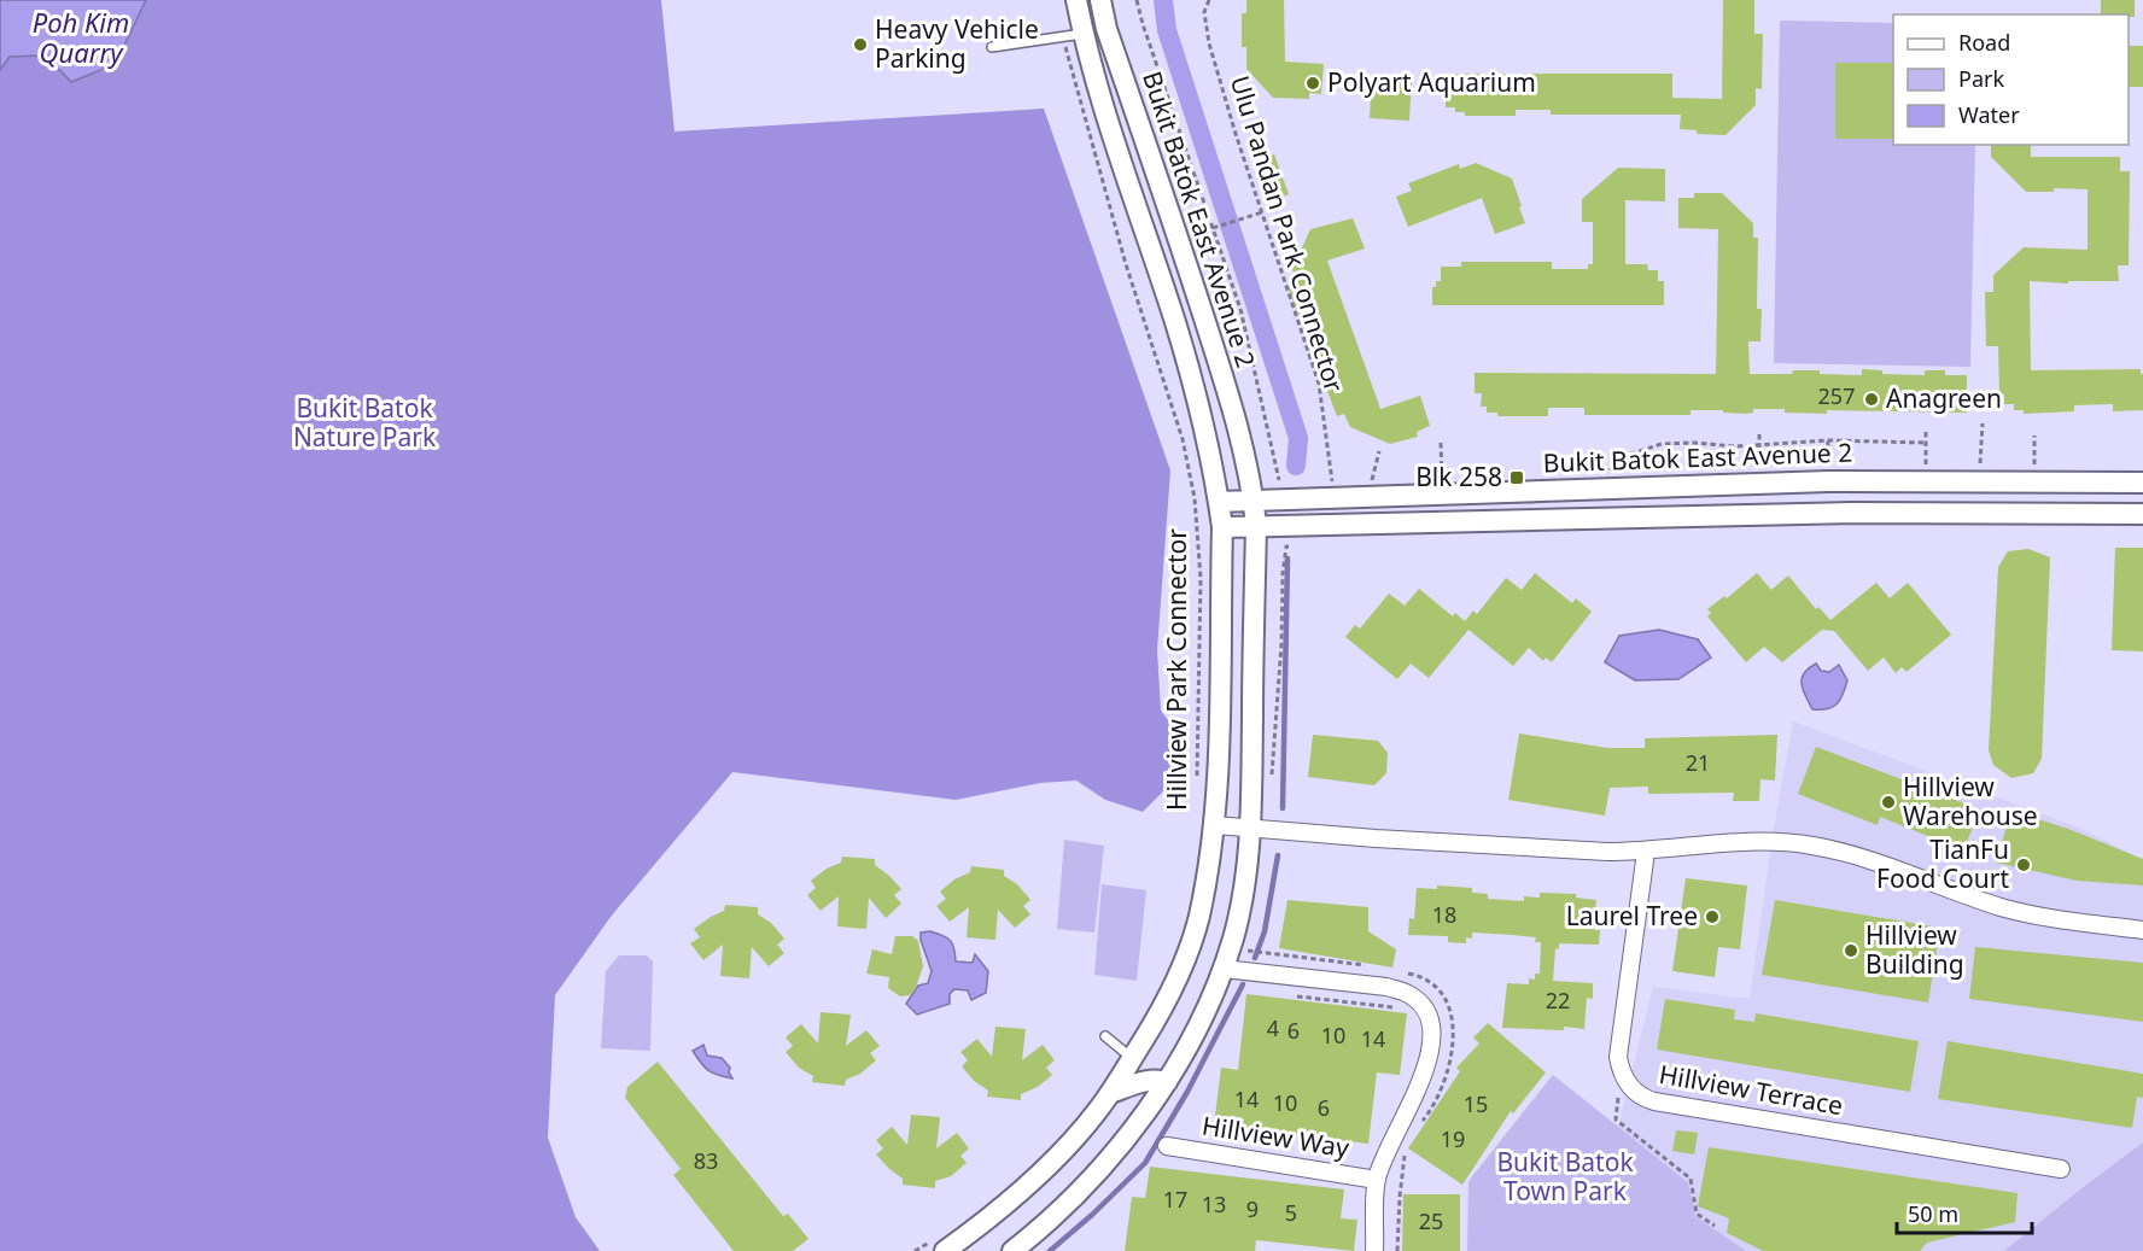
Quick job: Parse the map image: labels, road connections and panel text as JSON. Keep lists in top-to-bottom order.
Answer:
{
  "streets": {
    "street": ["Bukit Batok East Avenue 2", "Hillview Terrace", "Hillview Way"],
    "path": ["Ulu Pandan Park Connector", "Hillview Park Connector"]
  },
  "water": ["Poh Kim Quarry"],
  "parks": ["Bukit Batok Nature Park", "Bukit Batok Town Park"],
  "places": {
    "other": [
      "Heavy Vehicle Parking",
      "Polyart Aquarium",
      "Anagreen",
      "Hillview Warehouse",
      "TianFu Food Court",
      "Laurel Tree",
      "Hillview Building"
    ],
    "transit": ["Blk 258"]
  },
  "house_numbers": [
    "257",
    "21",
    "18",
    "22",
    "4",
    "6",
    "10",
    "14",
    "14",
    "10",
    "15",
    "6",
    "19",
    "83",
    "17",
    "13",
    "9",
    "5",
    "25"
  ],
  "legend": ["Road", "Park", "Water"],
  "scale_bar": "50 m"
}
